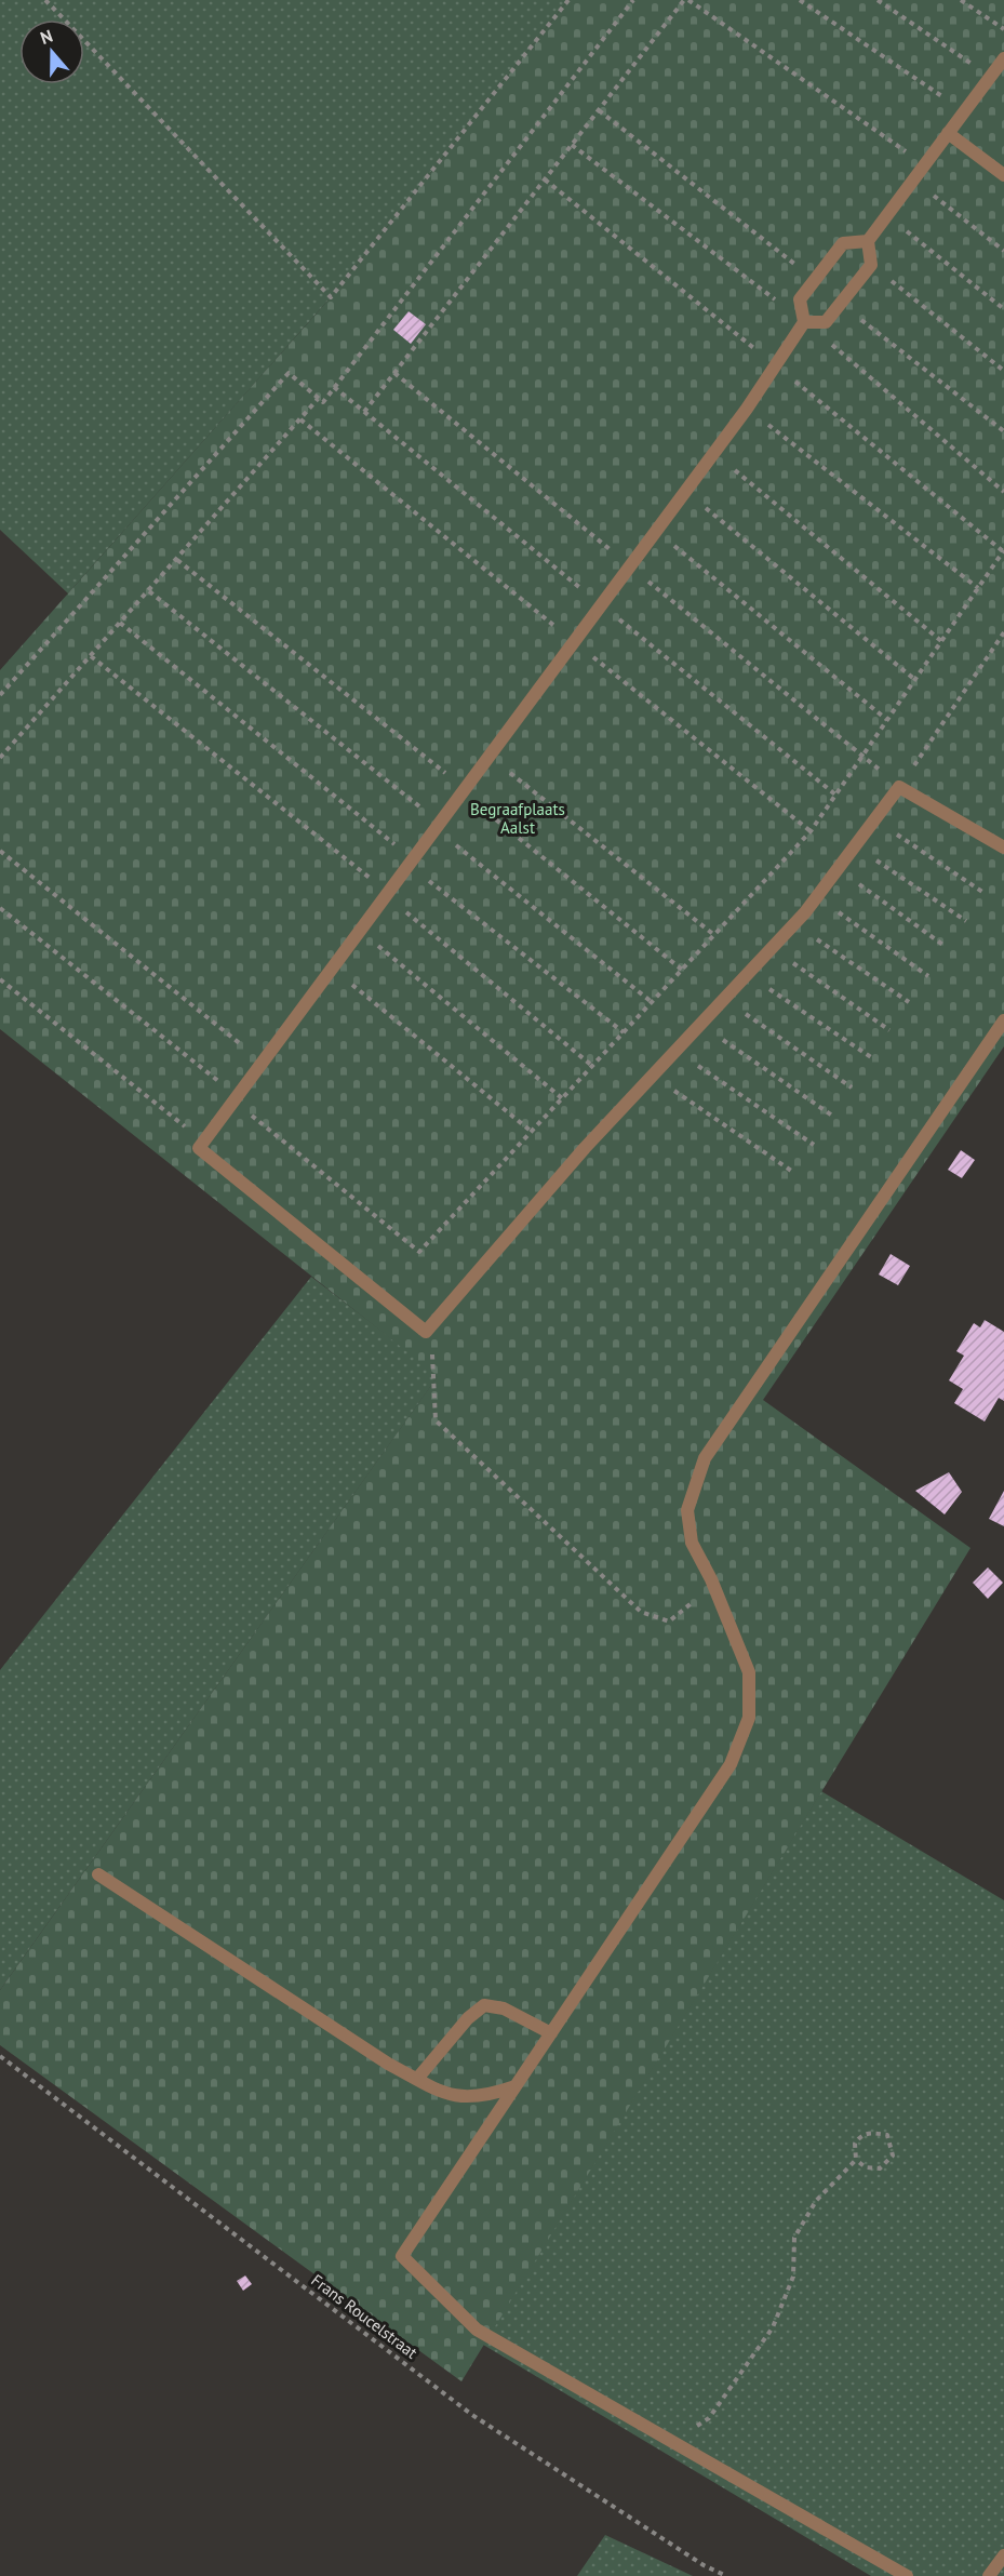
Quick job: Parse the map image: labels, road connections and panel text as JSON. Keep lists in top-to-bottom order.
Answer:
{
  "streets": {
    "path": ["Frans Roucelstraat"]
  },
  "parks": ["Begraafplaats Aalst"],
  "north": "top"
}
